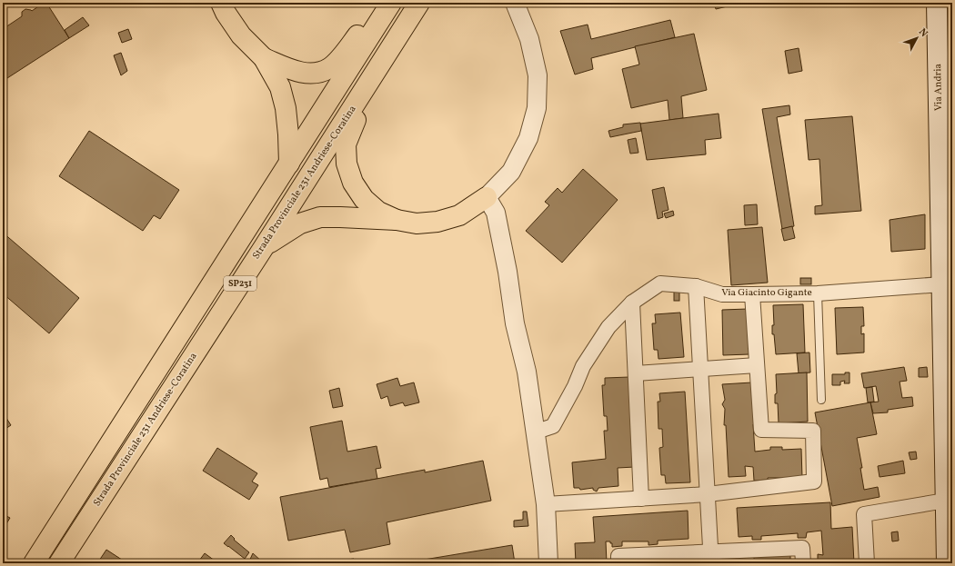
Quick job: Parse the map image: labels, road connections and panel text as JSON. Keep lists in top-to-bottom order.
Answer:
{
  "streets": {
    "highway": ["Strada Provinciale 231 Andriese-Coratina", "SP231"],
    "main road": ["Via Andria"],
    "street": ["Via Giacinto Gigante"]
  },
  "crossings": [
    ["Via Andria", "Via Giacinto Gigante"]
  ],
  "north": "top right"
}
